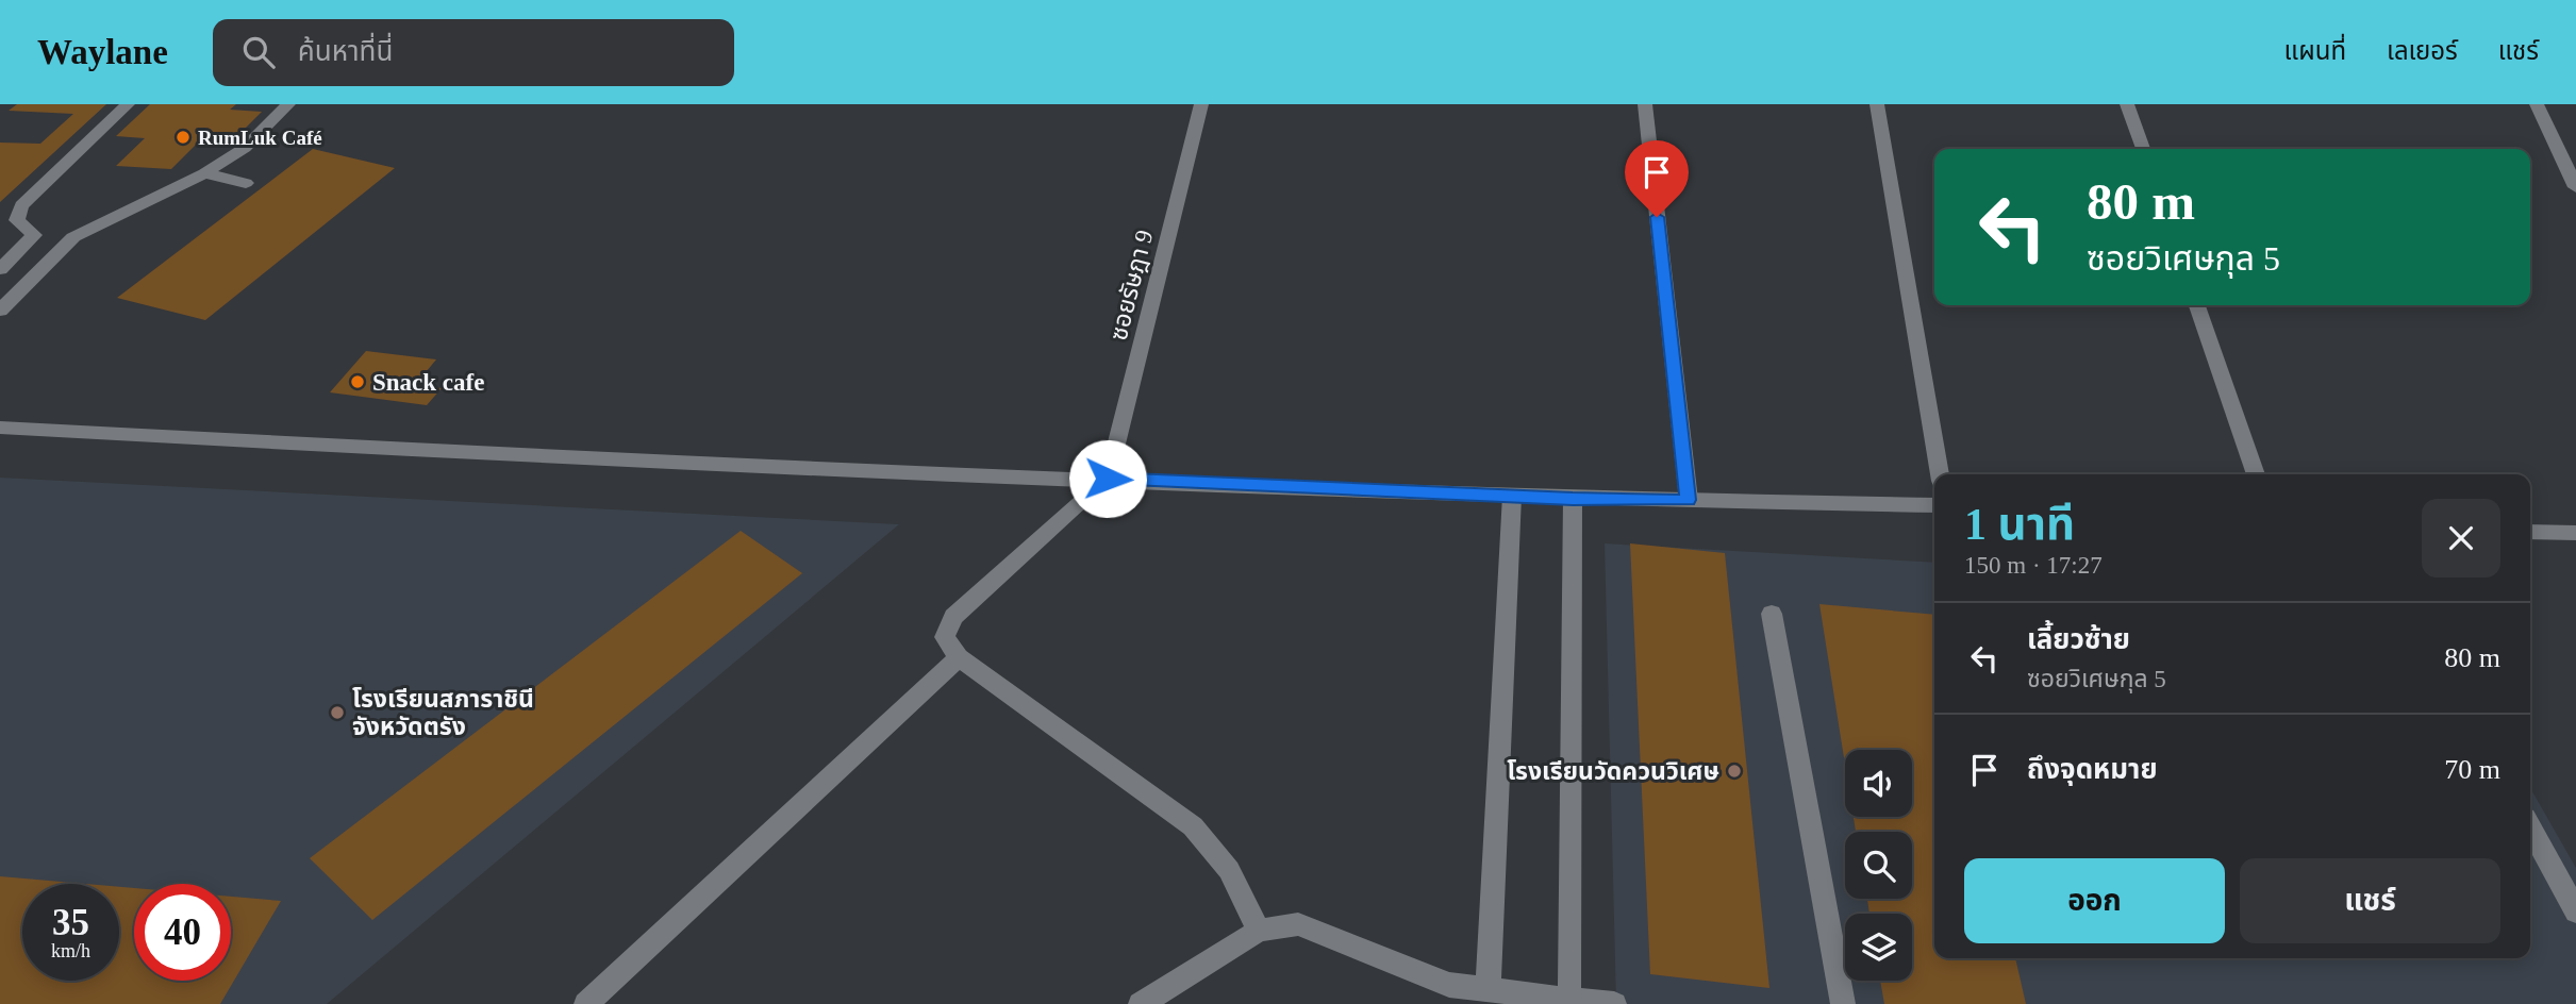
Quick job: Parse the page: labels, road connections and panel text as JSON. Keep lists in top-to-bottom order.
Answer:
{
  "streets": {
    "street": ["ซอยรัษฎา 9"]
  },
  "places": [
    "RumLuk Café",
    "Snack cafe",
    "โรงเรียนสภาราชินี จังหวัดตรัง",
    "โรงเรียนวัดควนวิเศษ"
  ],
  "page": {
    "header": "Waylane",
    "search": "ค้นหาที่นี่",
    "nav": ["แผนที่", "เลเยอร์", "แชร์"],
    "turn": ["80 m", "ซอยวิเศษกุล 5"],
    "heading": ["1 นาที", "150 m · 17:27"],
    "list": [
      {
        "name": "เลี้ยวซ้าย",
        "note": "ซอยวิเศษกุล 5",
        "value": "80 m"
      },
      {
        "name": "ถึงจุดหมาย",
        "value": "70 m"
      }
    ],
    "buttons": ["ออก", "แชร์"],
    "speed": "35 km/h",
    "limit": "40"
  }
}
